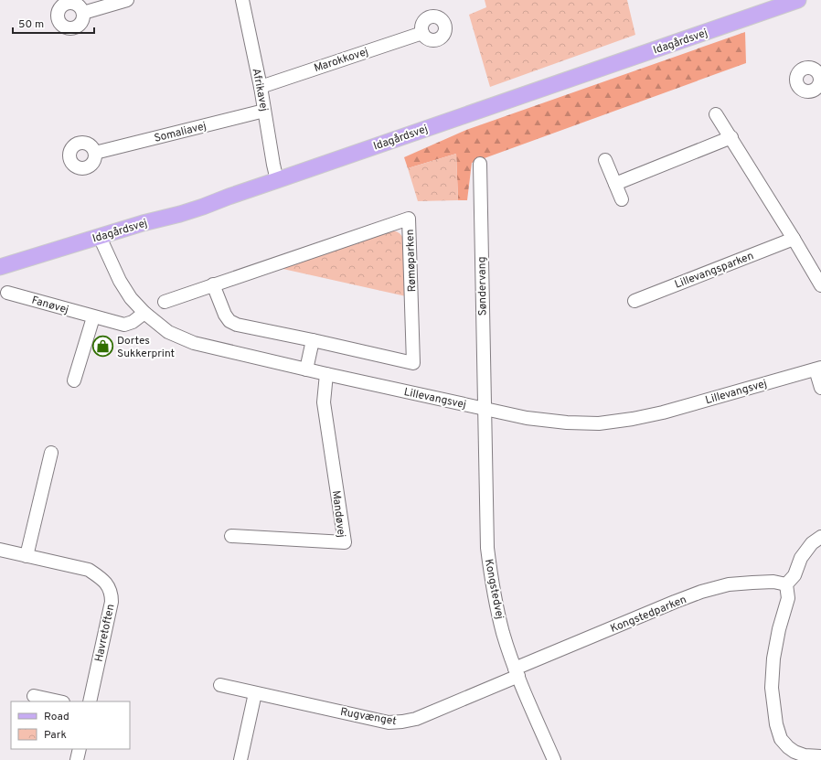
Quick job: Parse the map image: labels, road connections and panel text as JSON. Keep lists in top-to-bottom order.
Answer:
{
  "streets": {
    "main road": ["Idagårdsvej"],
    "street": [
      "Marokkovej",
      "Afrikavej",
      "Somaliavej",
      "Rømøparken",
      "Lillevangsparken",
      "Søndervang",
      "Fanøvej",
      "Lillevangsvej",
      "Mandøvej",
      "Kongstedvej",
      "Kongstedparken",
      "Havretoften",
      "Rugvænget"
    ]
  },
  "crossings": [
    ["Idagårdsvej", "Afrikavej"],
    ["Idagårdsvej", "Lillevangsvej"],
    ["Marokkovej", "Afrikavej"],
    ["Afrikavej", "Somaliavej"],
    ["Søndervang", "Lillevangsvej"],
    ["Søndervang", "Kongstedvej"],
    ["Fanøvej", "Lillevangsvej"],
    ["Lillevangsvej", "Mandøvej"],
    ["Lillevangsvej", "Kongstedvej"],
    ["Kongstedvej", "Kongstedparken"],
    ["Kongstedvej", "Rugvænget"],
    ["Kongstedparken", "Rugvænget"]
  ],
  "places": {
    "shop": ["Dortes Sukkerprint"]
  },
  "legend": ["Road", "Park"],
  "scale_bar": "50 m"
}
